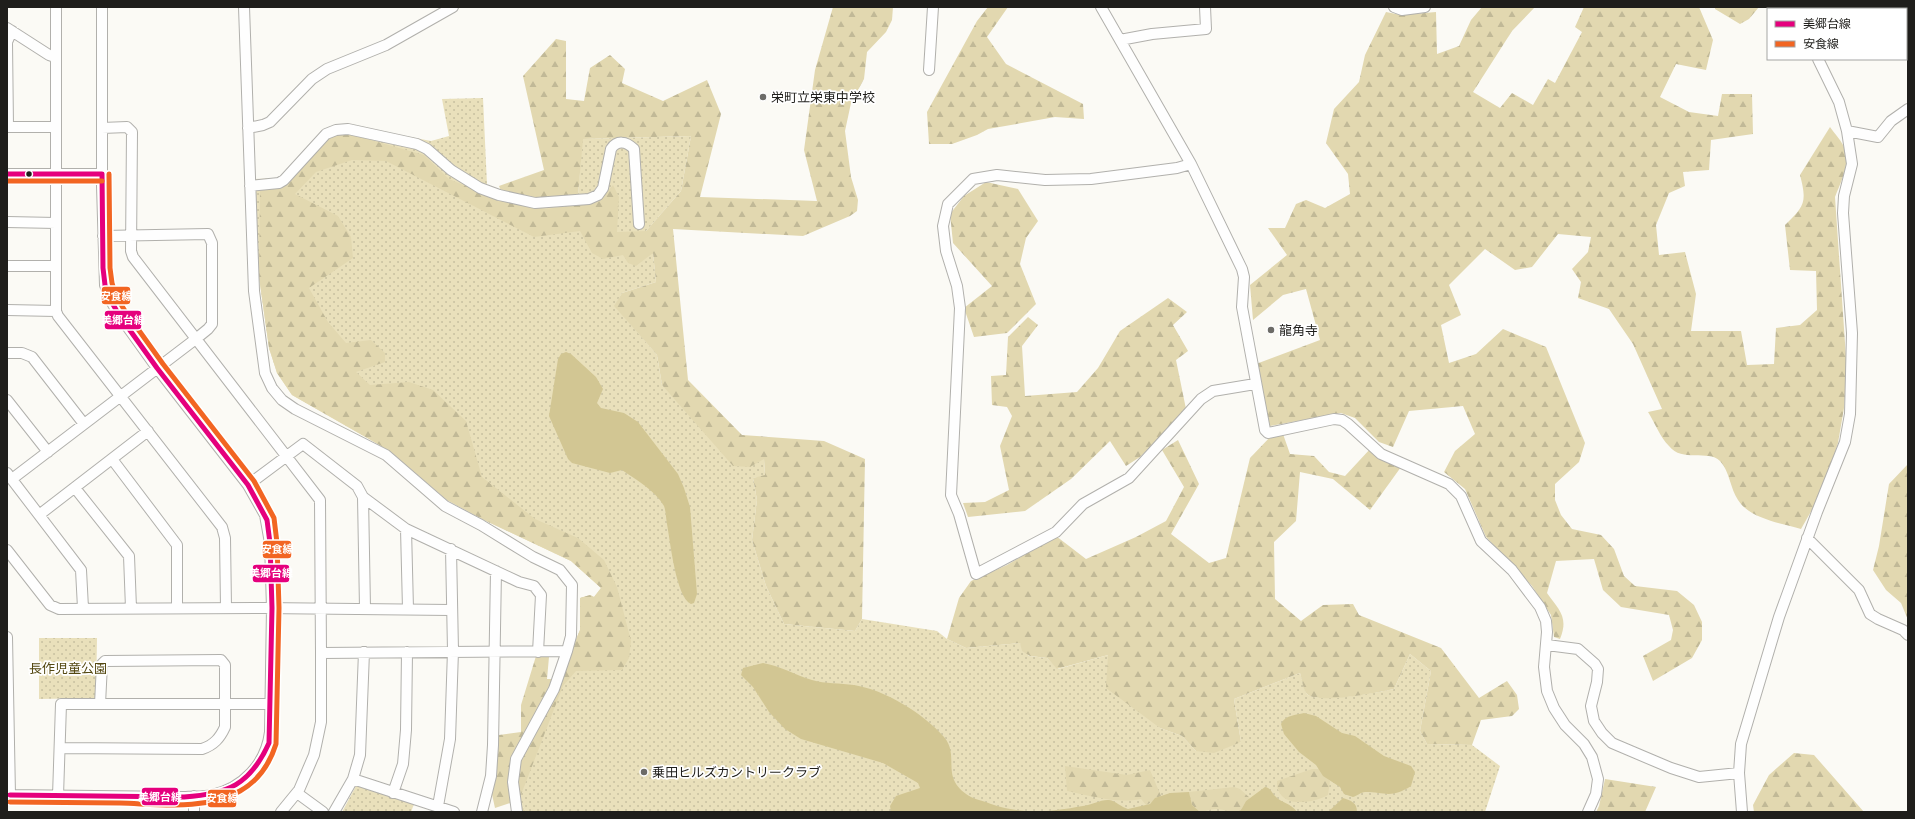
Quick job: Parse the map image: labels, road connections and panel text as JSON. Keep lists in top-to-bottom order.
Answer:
{
  "parks": ["長作児童公園"],
  "places": ["栄町立栄東中学校", "龍角寺", "乗田ヒルズカントリークラブ"],
  "lines": ["transit line 美郷台線", "transit line 安食線"],
  "legend": ["美郷台線", "安食線"]
}
